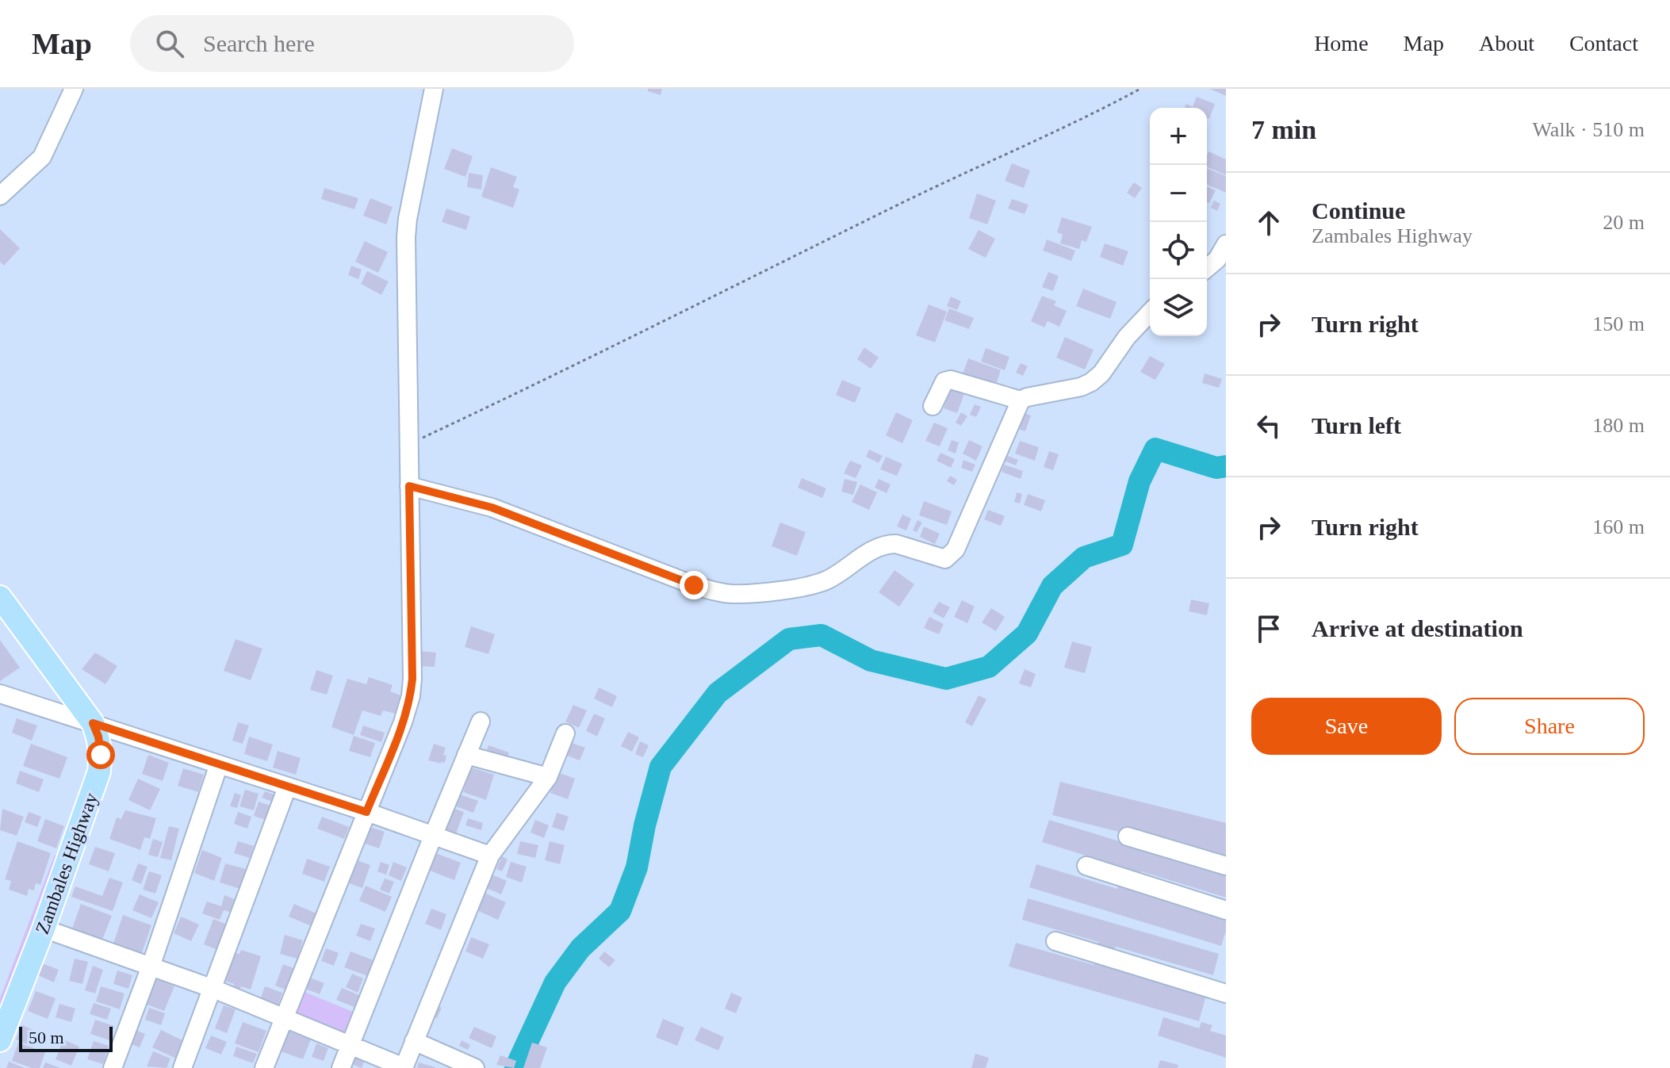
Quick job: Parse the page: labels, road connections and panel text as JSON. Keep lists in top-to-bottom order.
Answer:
{
  "streets": {
    "main road": ["Zambales Highway"]
  },
  "scale_bar": "50 m",
  "page": {
    "header": "Map",
    "search": "Search here",
    "nav": [
      "Home",
      "Map",
      "About",
      "Contact"
    ],
    "heading": ["7 min", "Walk · 510 m"],
    "map_buttons": ["+", "−"],
    "list": [
      ["Continue", "Zambales Highway", "20 m"],
      ["Turn right", "150 m"],
      ["Turn left", "180 m"],
      ["Turn right", "160 m"],
      "Arrive at destination"
    ],
    "buttons": ["Save", "Share"],
    "scale": "50 m"
  }
}
